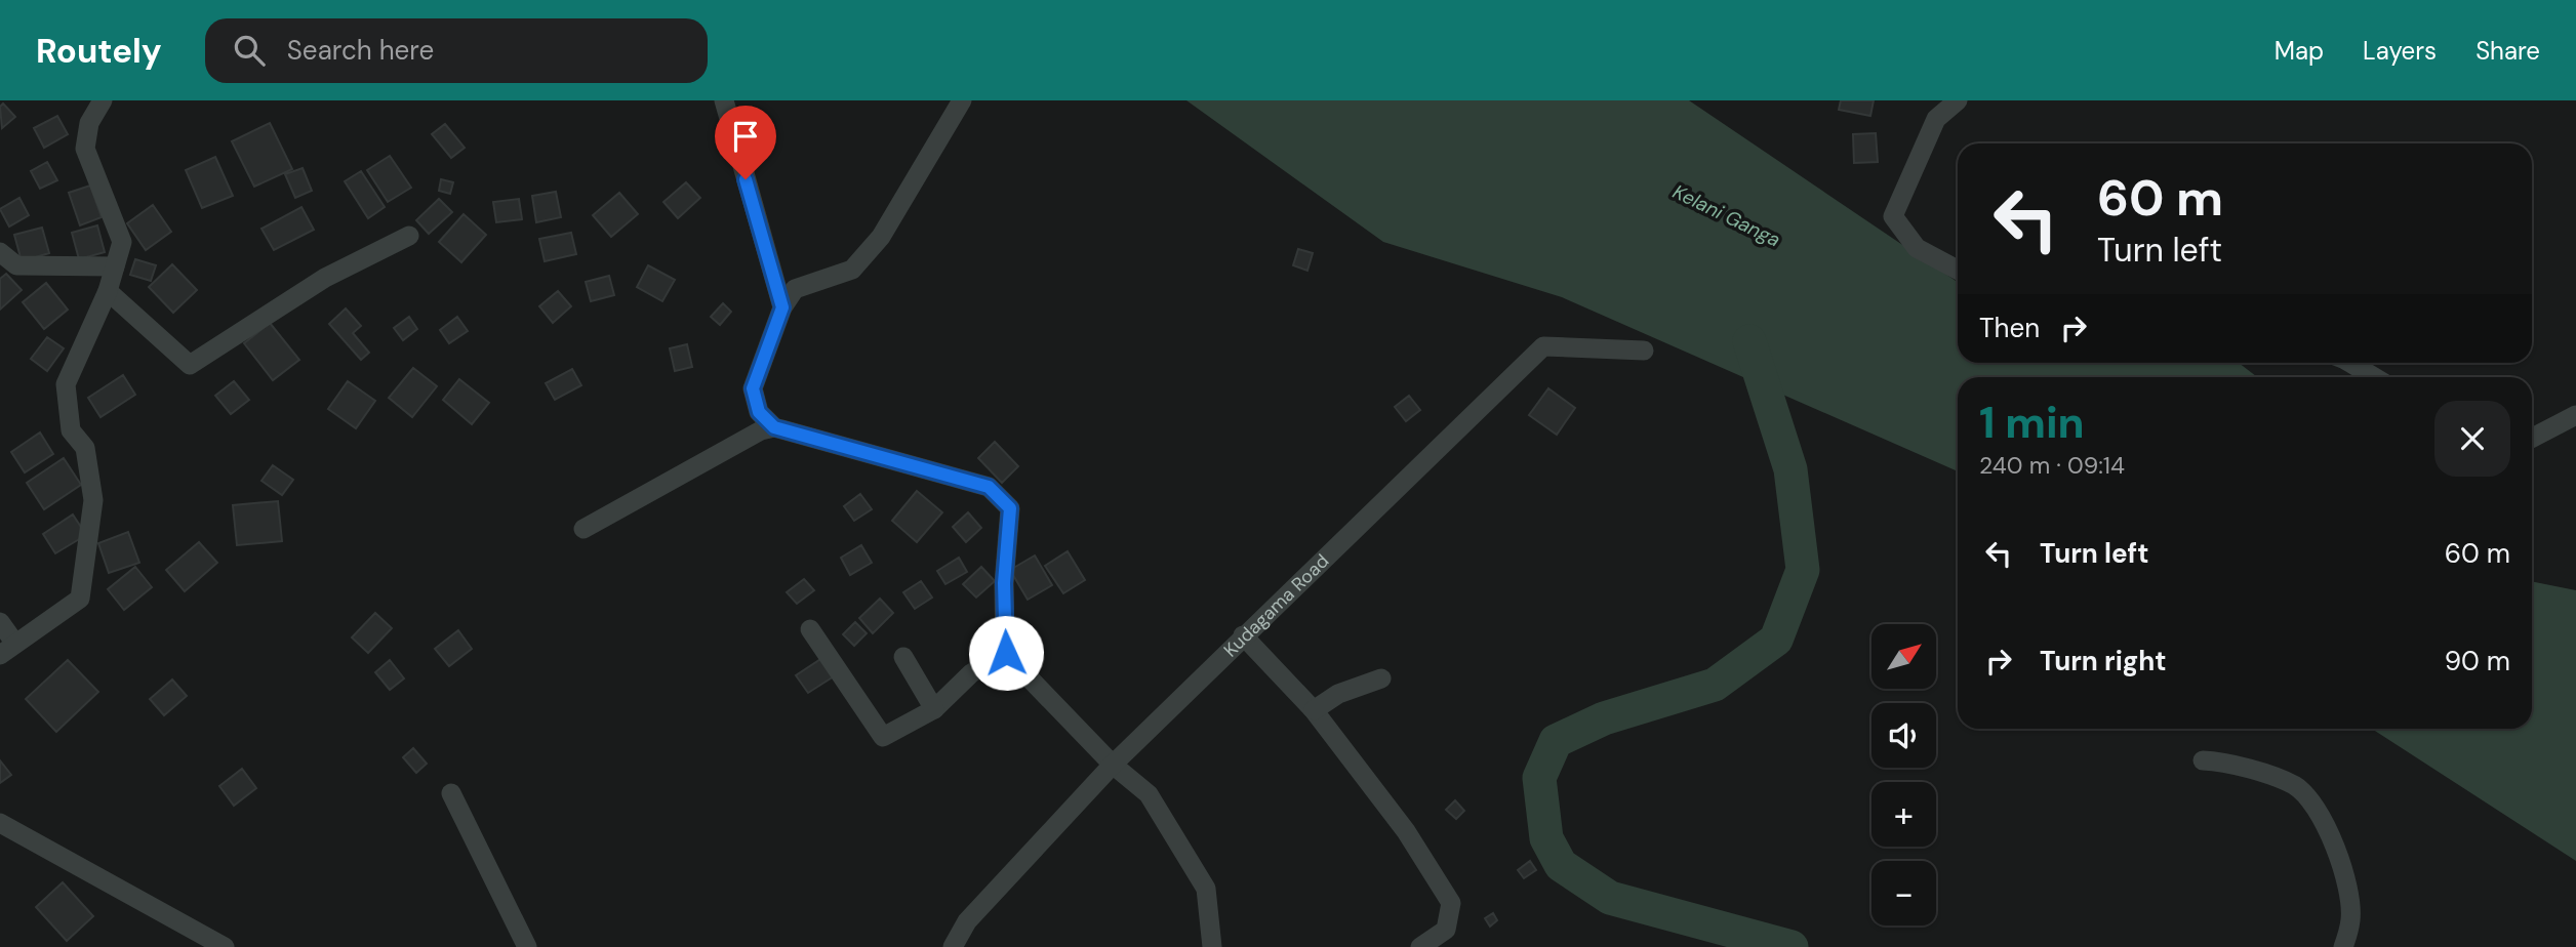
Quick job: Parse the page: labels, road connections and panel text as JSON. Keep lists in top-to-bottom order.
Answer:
{
  "streets": {
    "street": ["Kudagama Road"]
  },
  "water": ["Kelani Ganga"],
  "north": "top right",
  "page": {
    "header": "Routely",
    "search": "Search here",
    "nav": ["Map", "Layers", "Share"],
    "turn": ["60 m", "Turn left"],
    "then": "Then",
    "heading": ["1 min", "240 m · 09:14"],
    "list": [
      {
        "name": "Turn left",
        "value": "60 m"
      },
      {
        "name": "Turn right",
        "value": "90 m"
      }
    ],
    "map_buttons": ["+", "−"]
  }
}
